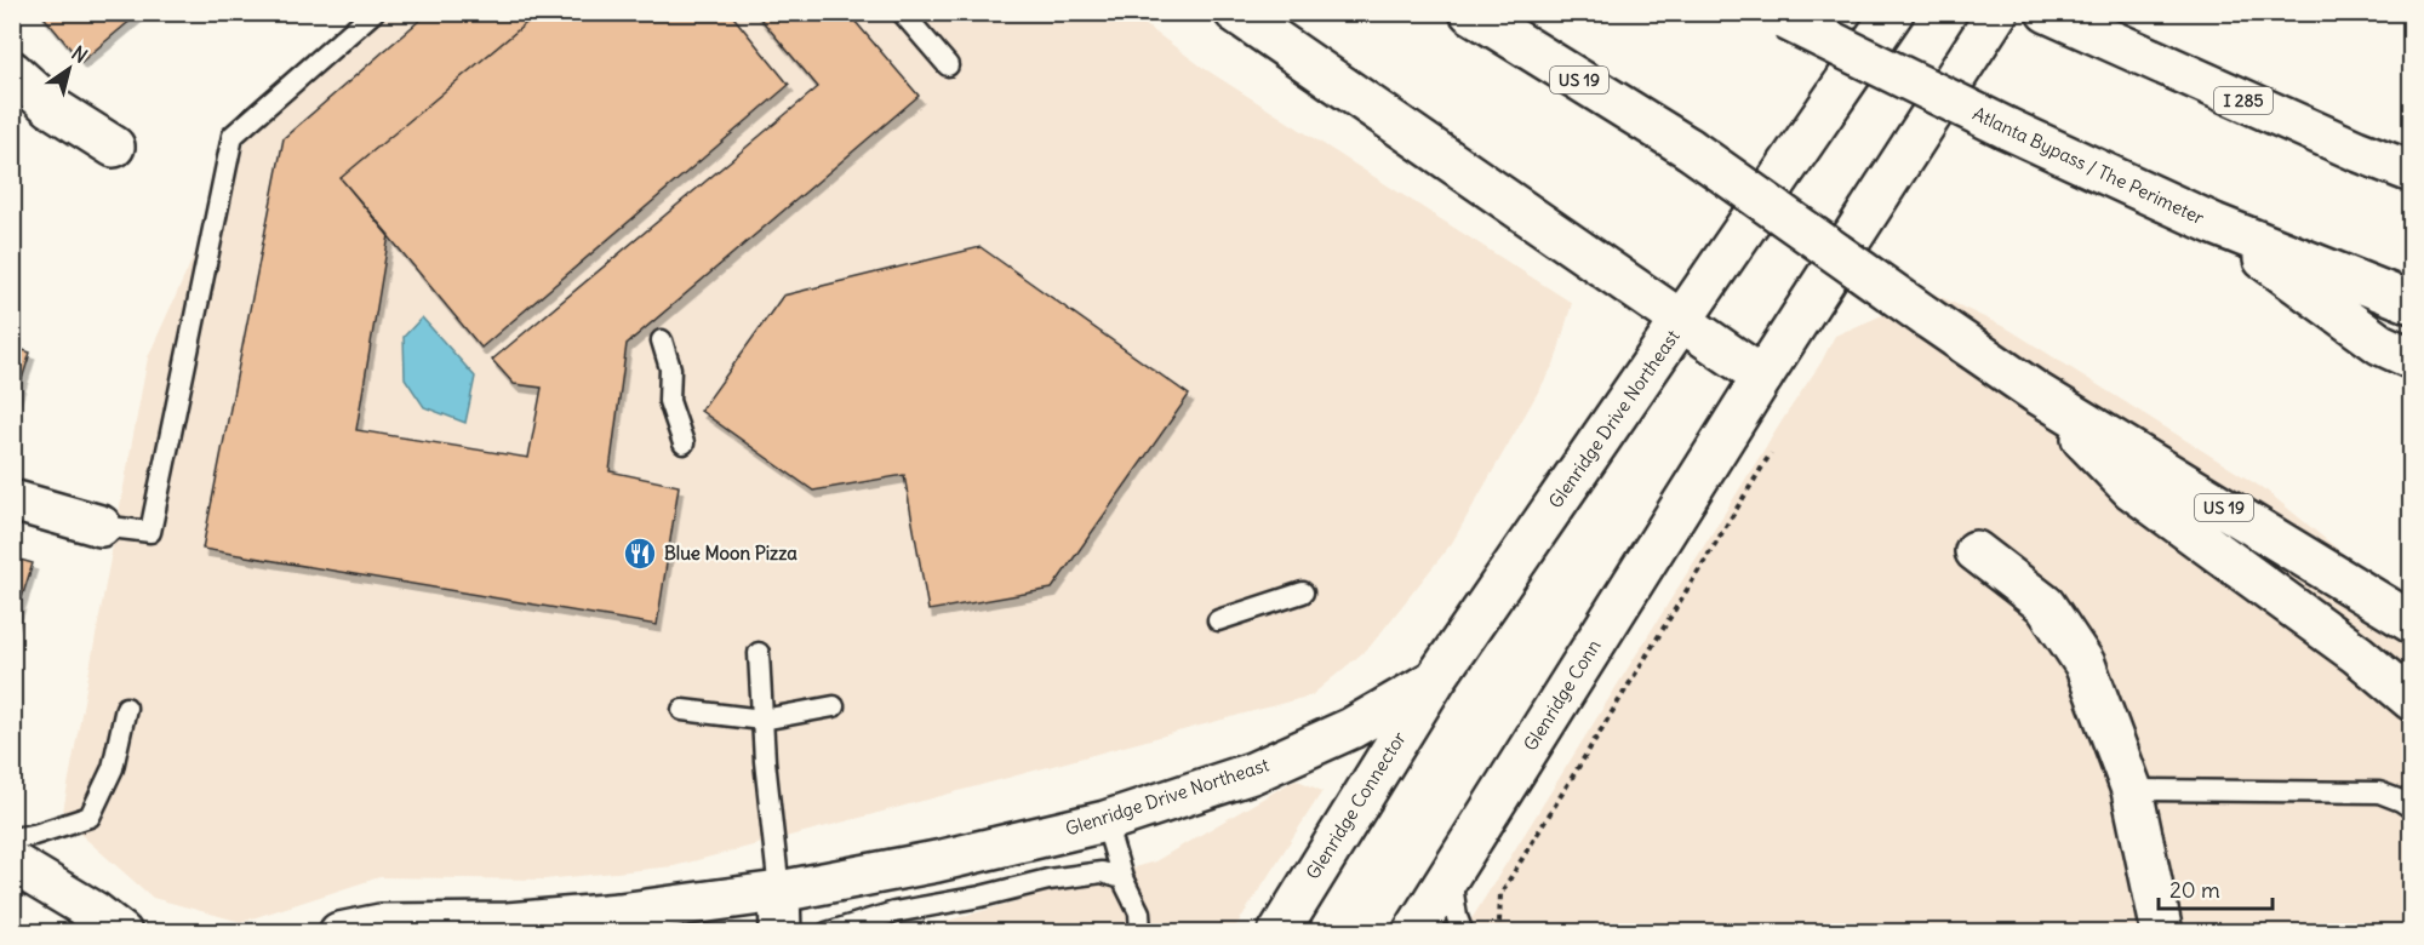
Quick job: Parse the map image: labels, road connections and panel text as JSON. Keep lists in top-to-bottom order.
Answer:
{
  "streets": {
    "main road": [
      "US 19",
      "I 285",
      "Atlanta Bypass / The Perimeter",
      "Glenridge Drive Northeast",
      "Glenridge Conn",
      "Glenridge Connector"
    ]
  },
  "crossings": [
    ["Glenridge Drive Northeast", "Glenridge Connector"]
  ],
  "places": {
    "restaurant": ["Blue Moon Pizza"]
  },
  "scale_bar": "20 m",
  "north": "top right"
}
